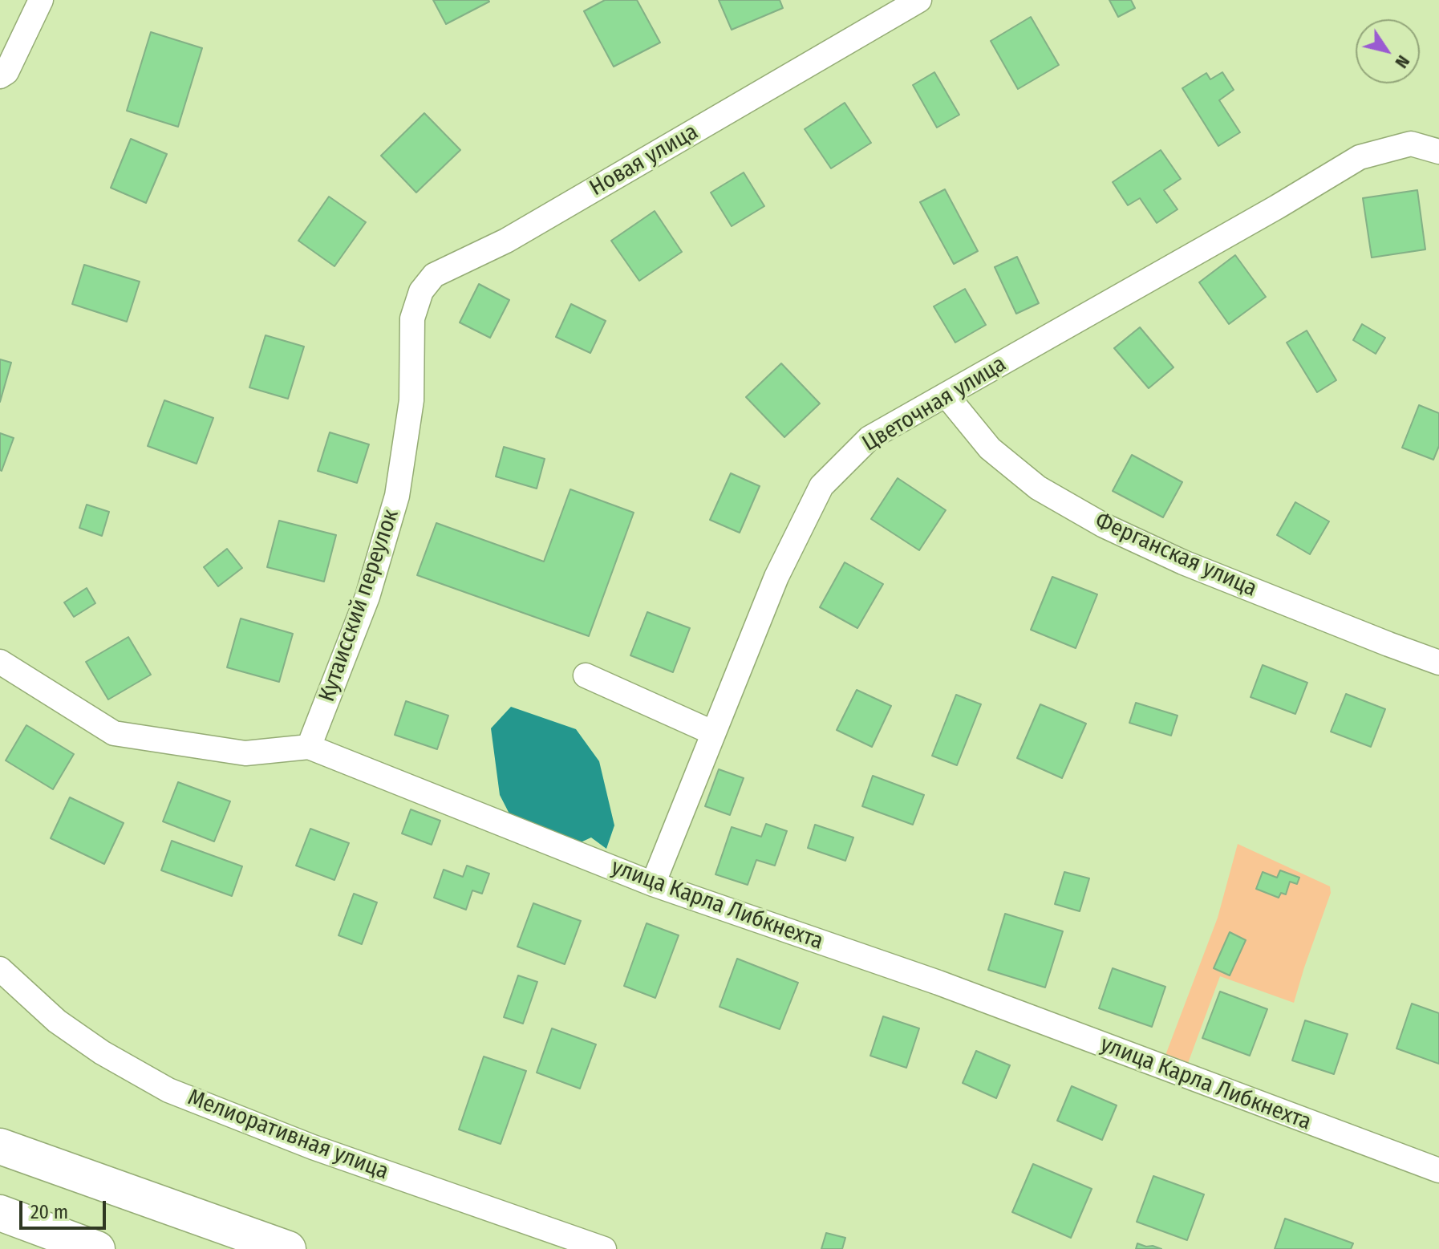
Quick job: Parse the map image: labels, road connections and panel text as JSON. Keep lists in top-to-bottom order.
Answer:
{
  "streets": {
    "street": [
      "Новая улица",
      "Цветочная улица",
      "Ферганская улица",
      "Кутаисский переулок",
      "улица Карла Либкнехта",
      "Мелиоративная улица"
    ]
  },
  "crossings": [
    ["Новая улица", "Кутаисский переулок"],
    ["Цветочная улица", "Ферганская улица"],
    ["Цветочная улица", "улица Карла Либкнехта"],
    ["Кутаисский переулок", "улица Карла Либкнехта"]
  ],
  "scale_bar": "20 m",
  "north": "bottom right"
}
